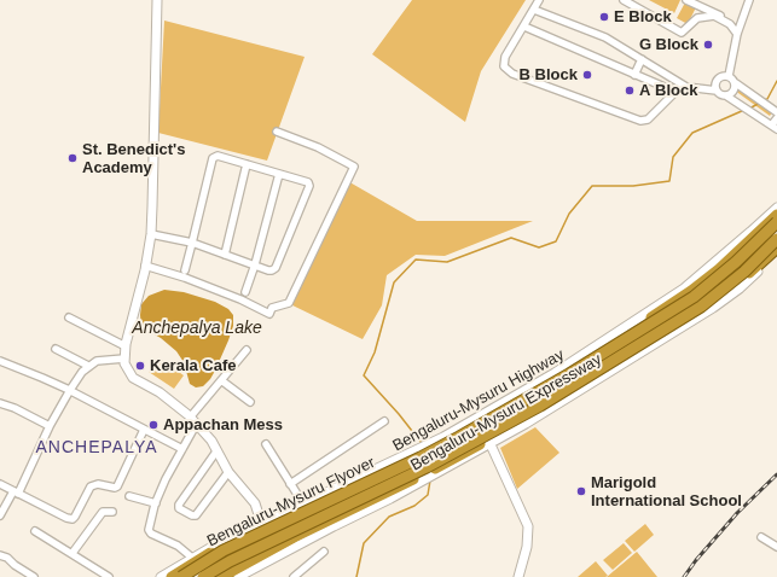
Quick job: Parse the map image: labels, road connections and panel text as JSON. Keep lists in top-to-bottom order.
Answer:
{
  "streets": {
    "highway": ["Bengaluru-Mysuru Highway", "Bengaluru-Mysuru Expressway", "Bengaluru-Mysuru Flyover"]
  },
  "districts": ["ANCHEPALYA"],
  "water": ["Anchepalya Lake"],
  "places": [
    "E Block",
    "G Block",
    "B Block",
    "A Block",
    "St. Benedict's Academy",
    "Kerala Cafe",
    "Appachan Mess",
    "Marigold International School"
  ]
}
